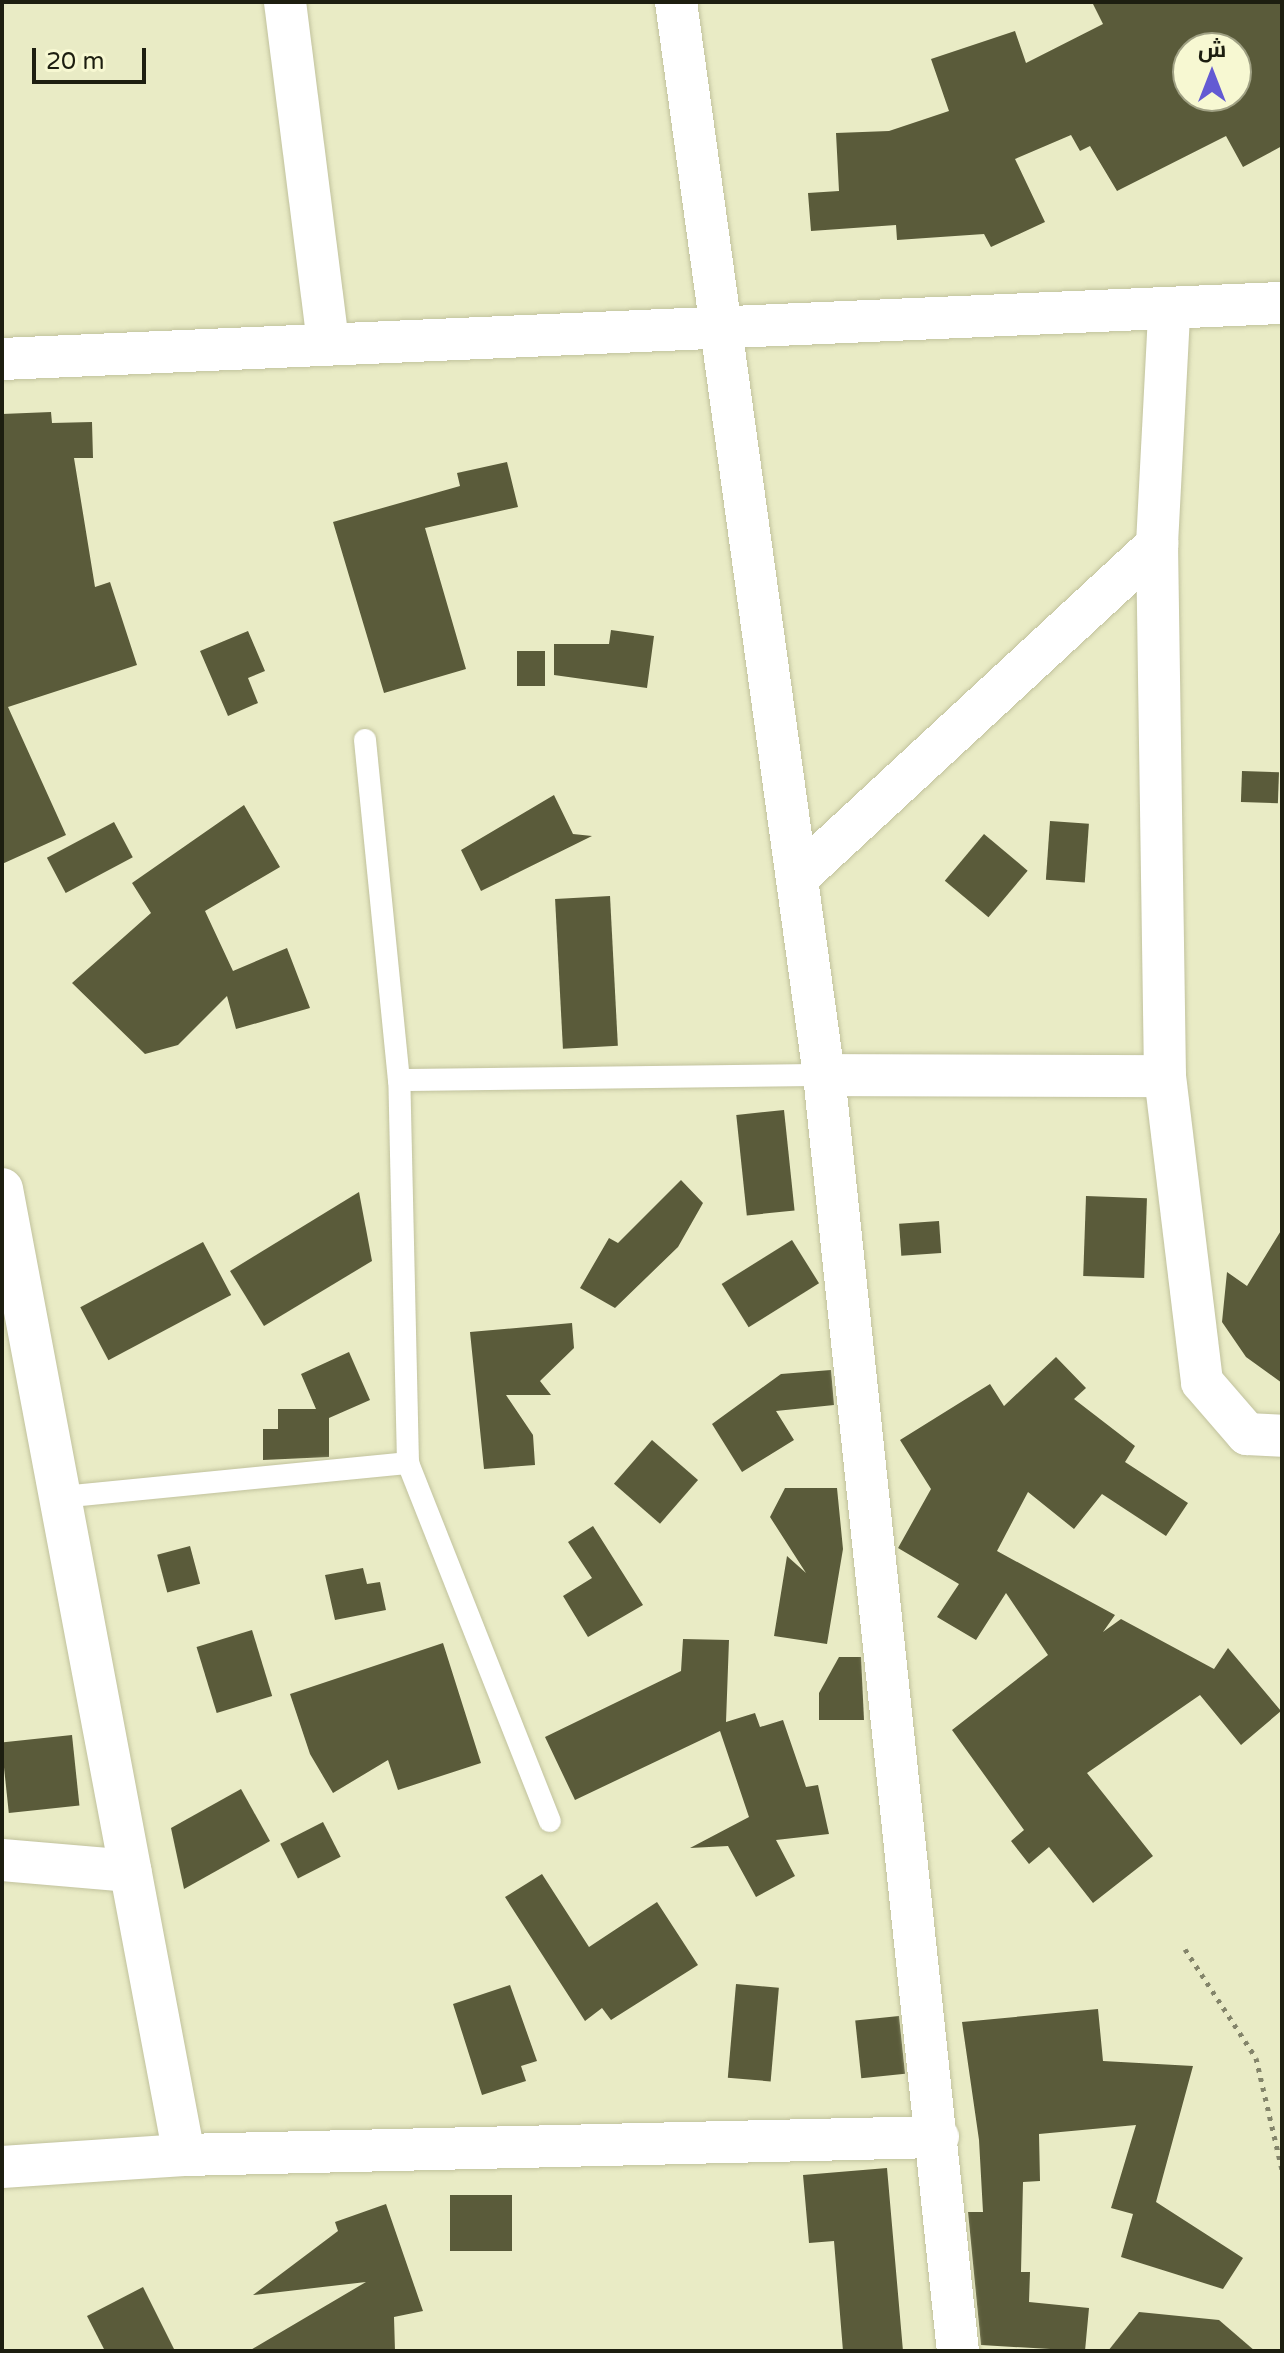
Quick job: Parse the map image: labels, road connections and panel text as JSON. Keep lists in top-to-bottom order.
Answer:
{
  "scale_bar": "20 m",
  "north": "top"
}
